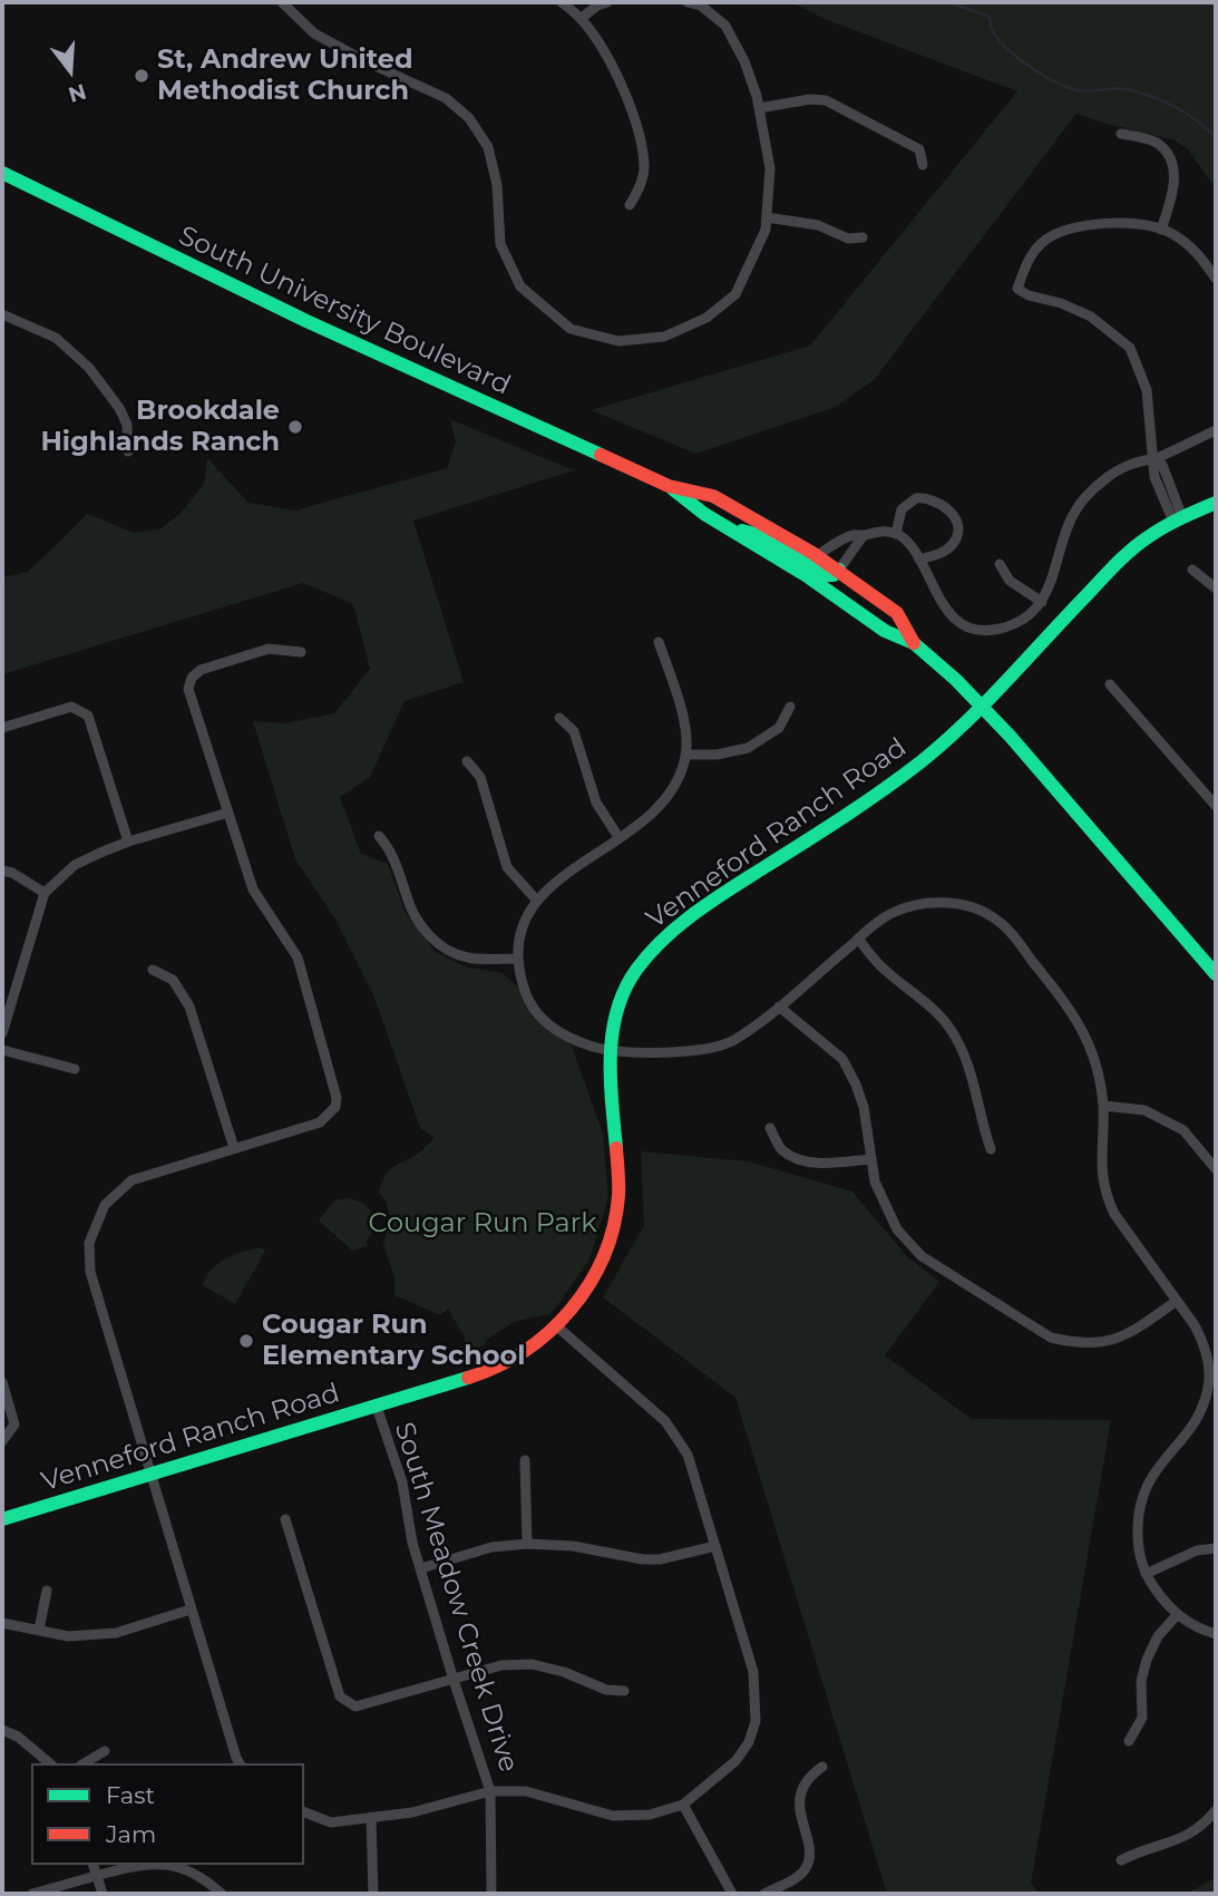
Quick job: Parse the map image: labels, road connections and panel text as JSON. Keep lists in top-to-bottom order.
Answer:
{
  "streets": {
    "main road": ["South University Boulevard", "Venneford Ranch Road"],
    "street": ["South Meadow Creek Drive"]
  },
  "crossings": [
    ["South University Boulevard", "Venneford Ranch Road"],
    ["Venneford Ranch Road", "South Meadow Creek Drive"]
  ],
  "parks": ["Cougar Run Park"],
  "places": ["St, Andrew United Methodist Church", "Brookdale Highlands Ranch", "Cougar Run Elementary School"],
  "legend": ["Fast", "Jam"],
  "north": "bottom"
}
